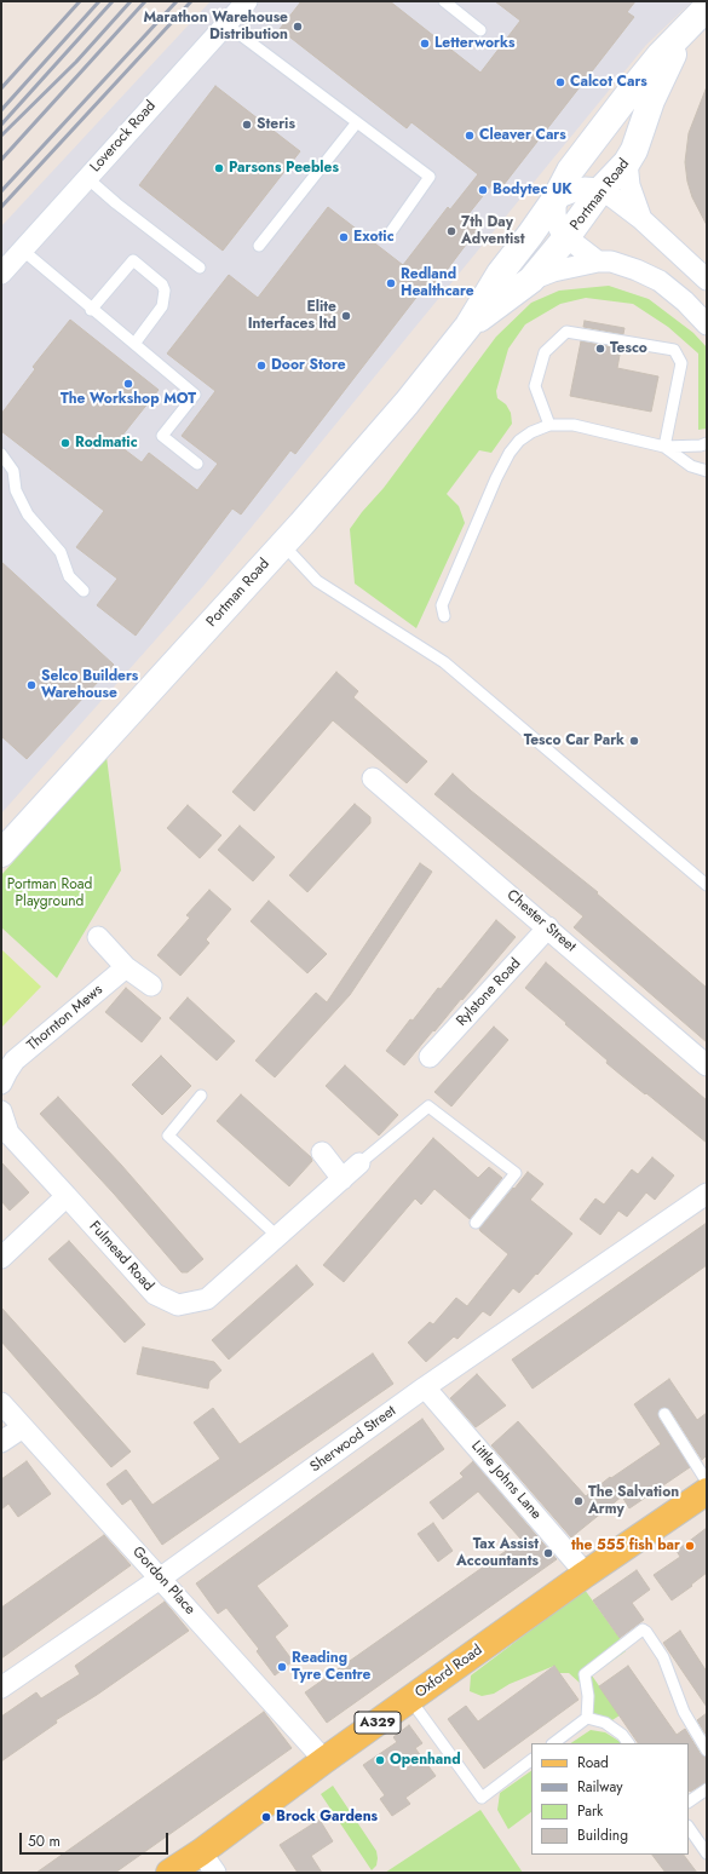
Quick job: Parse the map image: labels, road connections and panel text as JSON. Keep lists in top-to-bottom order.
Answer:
{
  "streets": {
    "main road": ["Oxford Road", "A329"],
    "street": [
      "Loverock Road",
      "Portman Road",
      "Chester Street",
      "Rylstone Road",
      "Thornton Mews",
      "Fulmead Road",
      "Sherwood Street",
      "Little Johns Lane",
      "Gordon Place"
    ]
  },
  "crossings": [
    ["Chester Street", "Rylstone Road"],
    ["Sherwood Street", "Little Johns Lane"],
    ["Sherwood Street", "Gordon Place"],
    ["Little Johns Lane", "Oxford Road"],
    ["Gordon Place", "Oxford Road"]
  ],
  "parks": ["Portman Road Playground"],
  "places": [
    "Marathon Warehouse Distribution",
    "Letterworks",
    "Calcot Cars",
    "Steris",
    "Cleaver Cars",
    "Parsons Peebles",
    "Bodytec UK",
    "7th Day Adventist",
    "Exotic",
    "Redland Healthcare",
    "Elite Interfaces ltd",
    "Tesco",
    "Door Store",
    "The Workshop MOT",
    "Rodmatic",
    "Selco Builders Warehouse",
    "Tesco Car Park",
    "The Salvation Army",
    "the 555 fish bar",
    "Tax Assist Accountants",
    "Reading Tyre Centre",
    "Openhand",
    "Brock Gardens"
  ],
  "legend": [
    "Road",
    "Railway",
    "Park",
    "Building"
  ],
  "scale_bar": "50 m"
}
